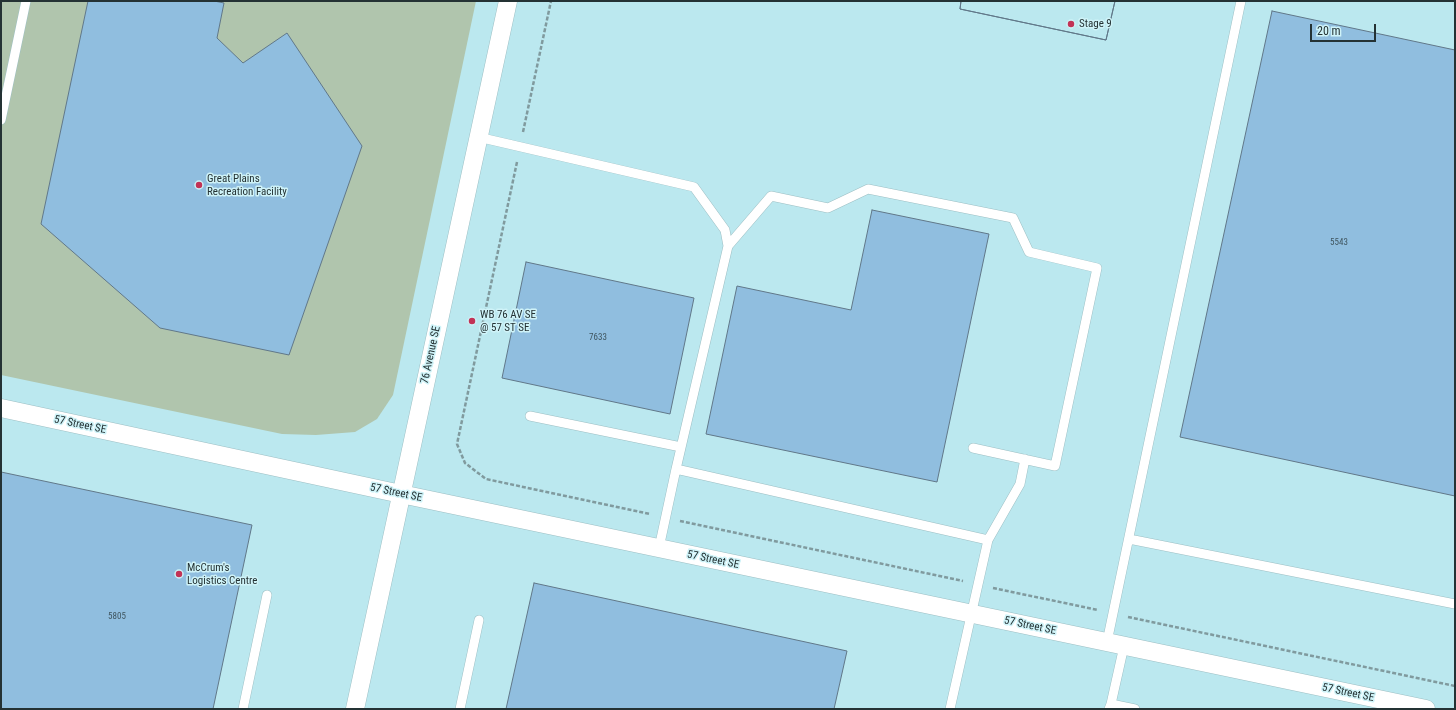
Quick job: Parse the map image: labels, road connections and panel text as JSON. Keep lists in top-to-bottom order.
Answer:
{
  "streets": {
    "street": ["76 Avenue SE", "57 Street SE"]
  },
  "crossings": [
    ["76 Avenue SE", "57 Street SE"]
  ],
  "places": [
    "Stage 9",
    "Great Plains Recreation Facility",
    "WB 76 AV SE @ 57 ST SE",
    "McCrum's Logistics Centre"
  ],
  "house_numbers": ["5543", "7633", "5805"],
  "scale_bar": "20 m"
}
